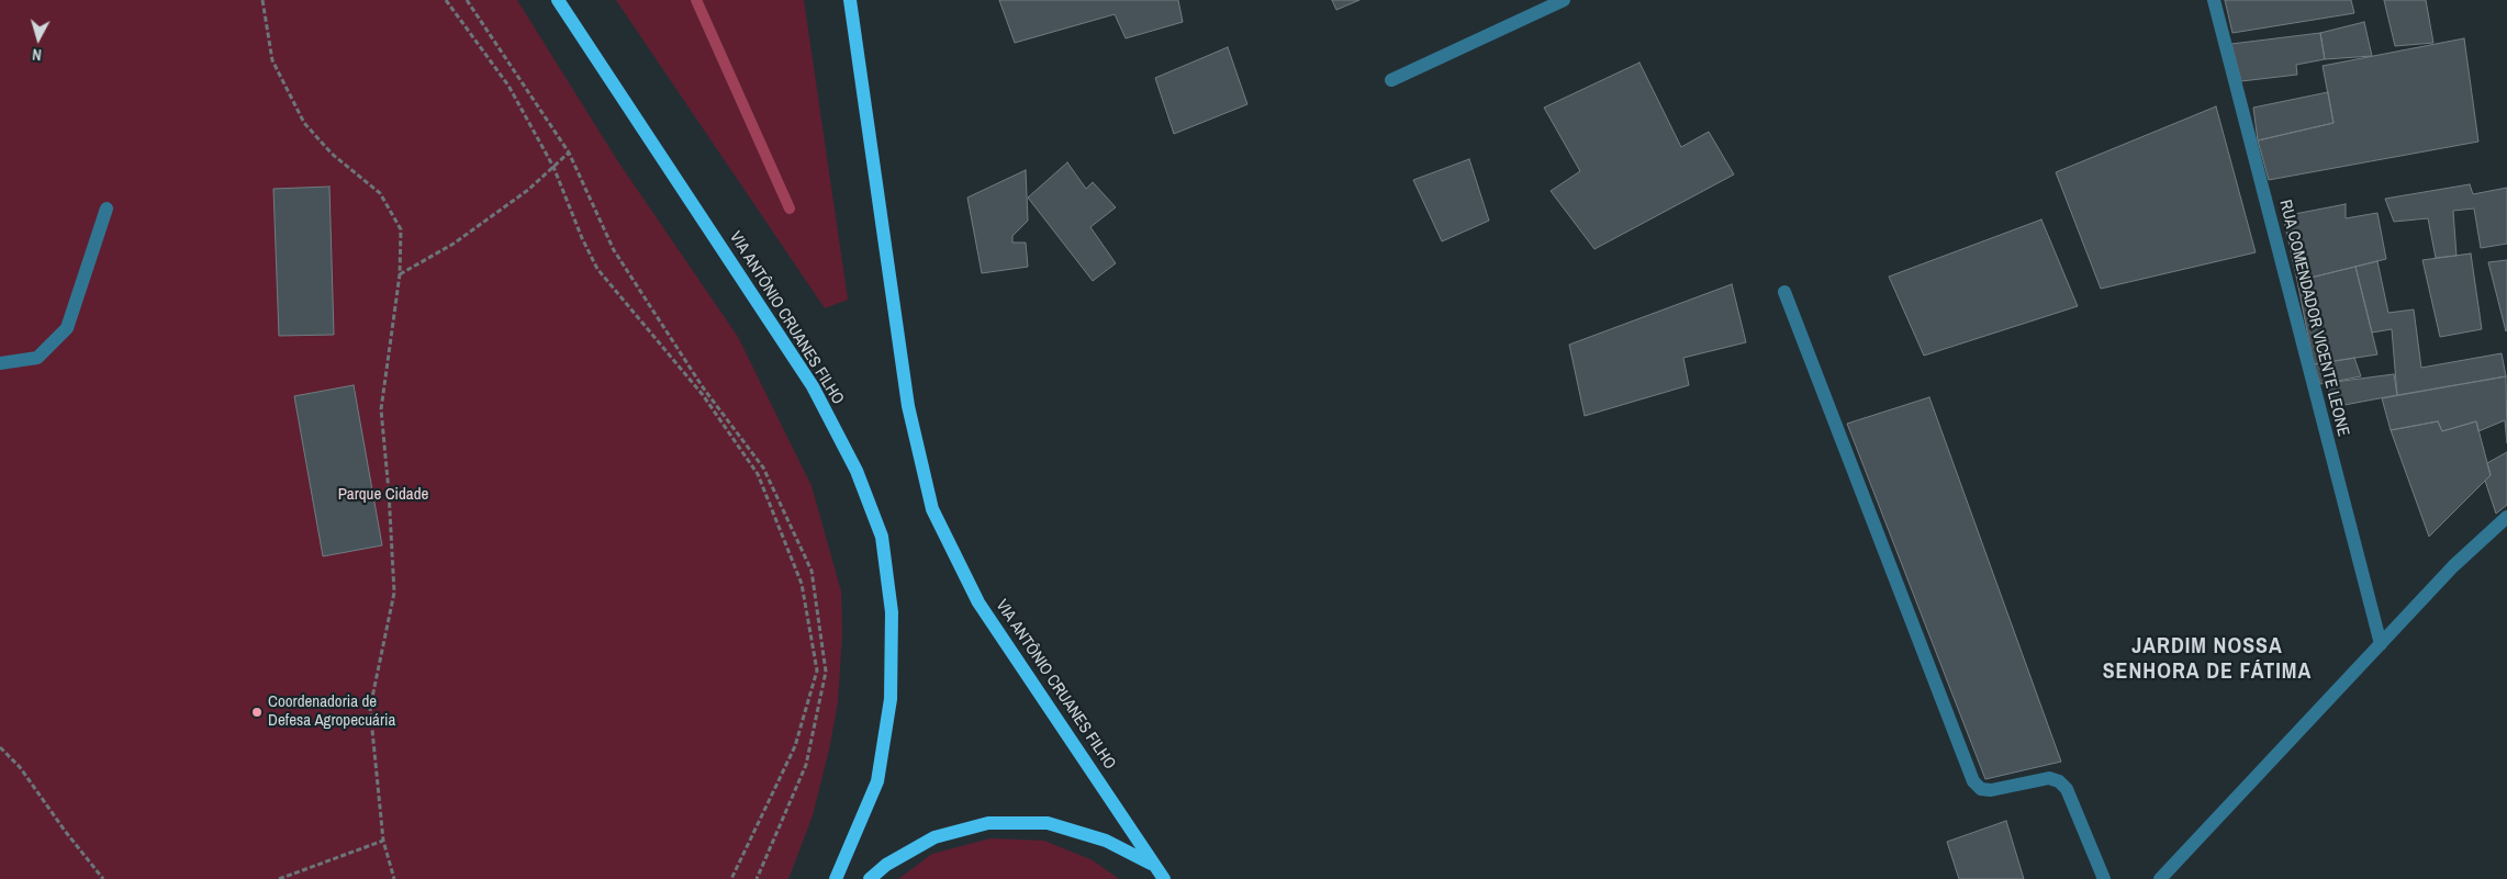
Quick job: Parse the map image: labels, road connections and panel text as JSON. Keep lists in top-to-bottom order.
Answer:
{
  "streets": {
    "main road": ["VIA ANTÔNIO CRUANES FILHO"],
    "street": ["RUA COMENDADOR VICENTE LEONE"]
  },
  "districts": ["JARDIM NOSSA SENHORA DE FÁTIMA"],
  "parks": ["Parque Cidade"],
  "places": ["Coordenadoria de Defesa Agropecuária"],
  "north": "bottom"
}
